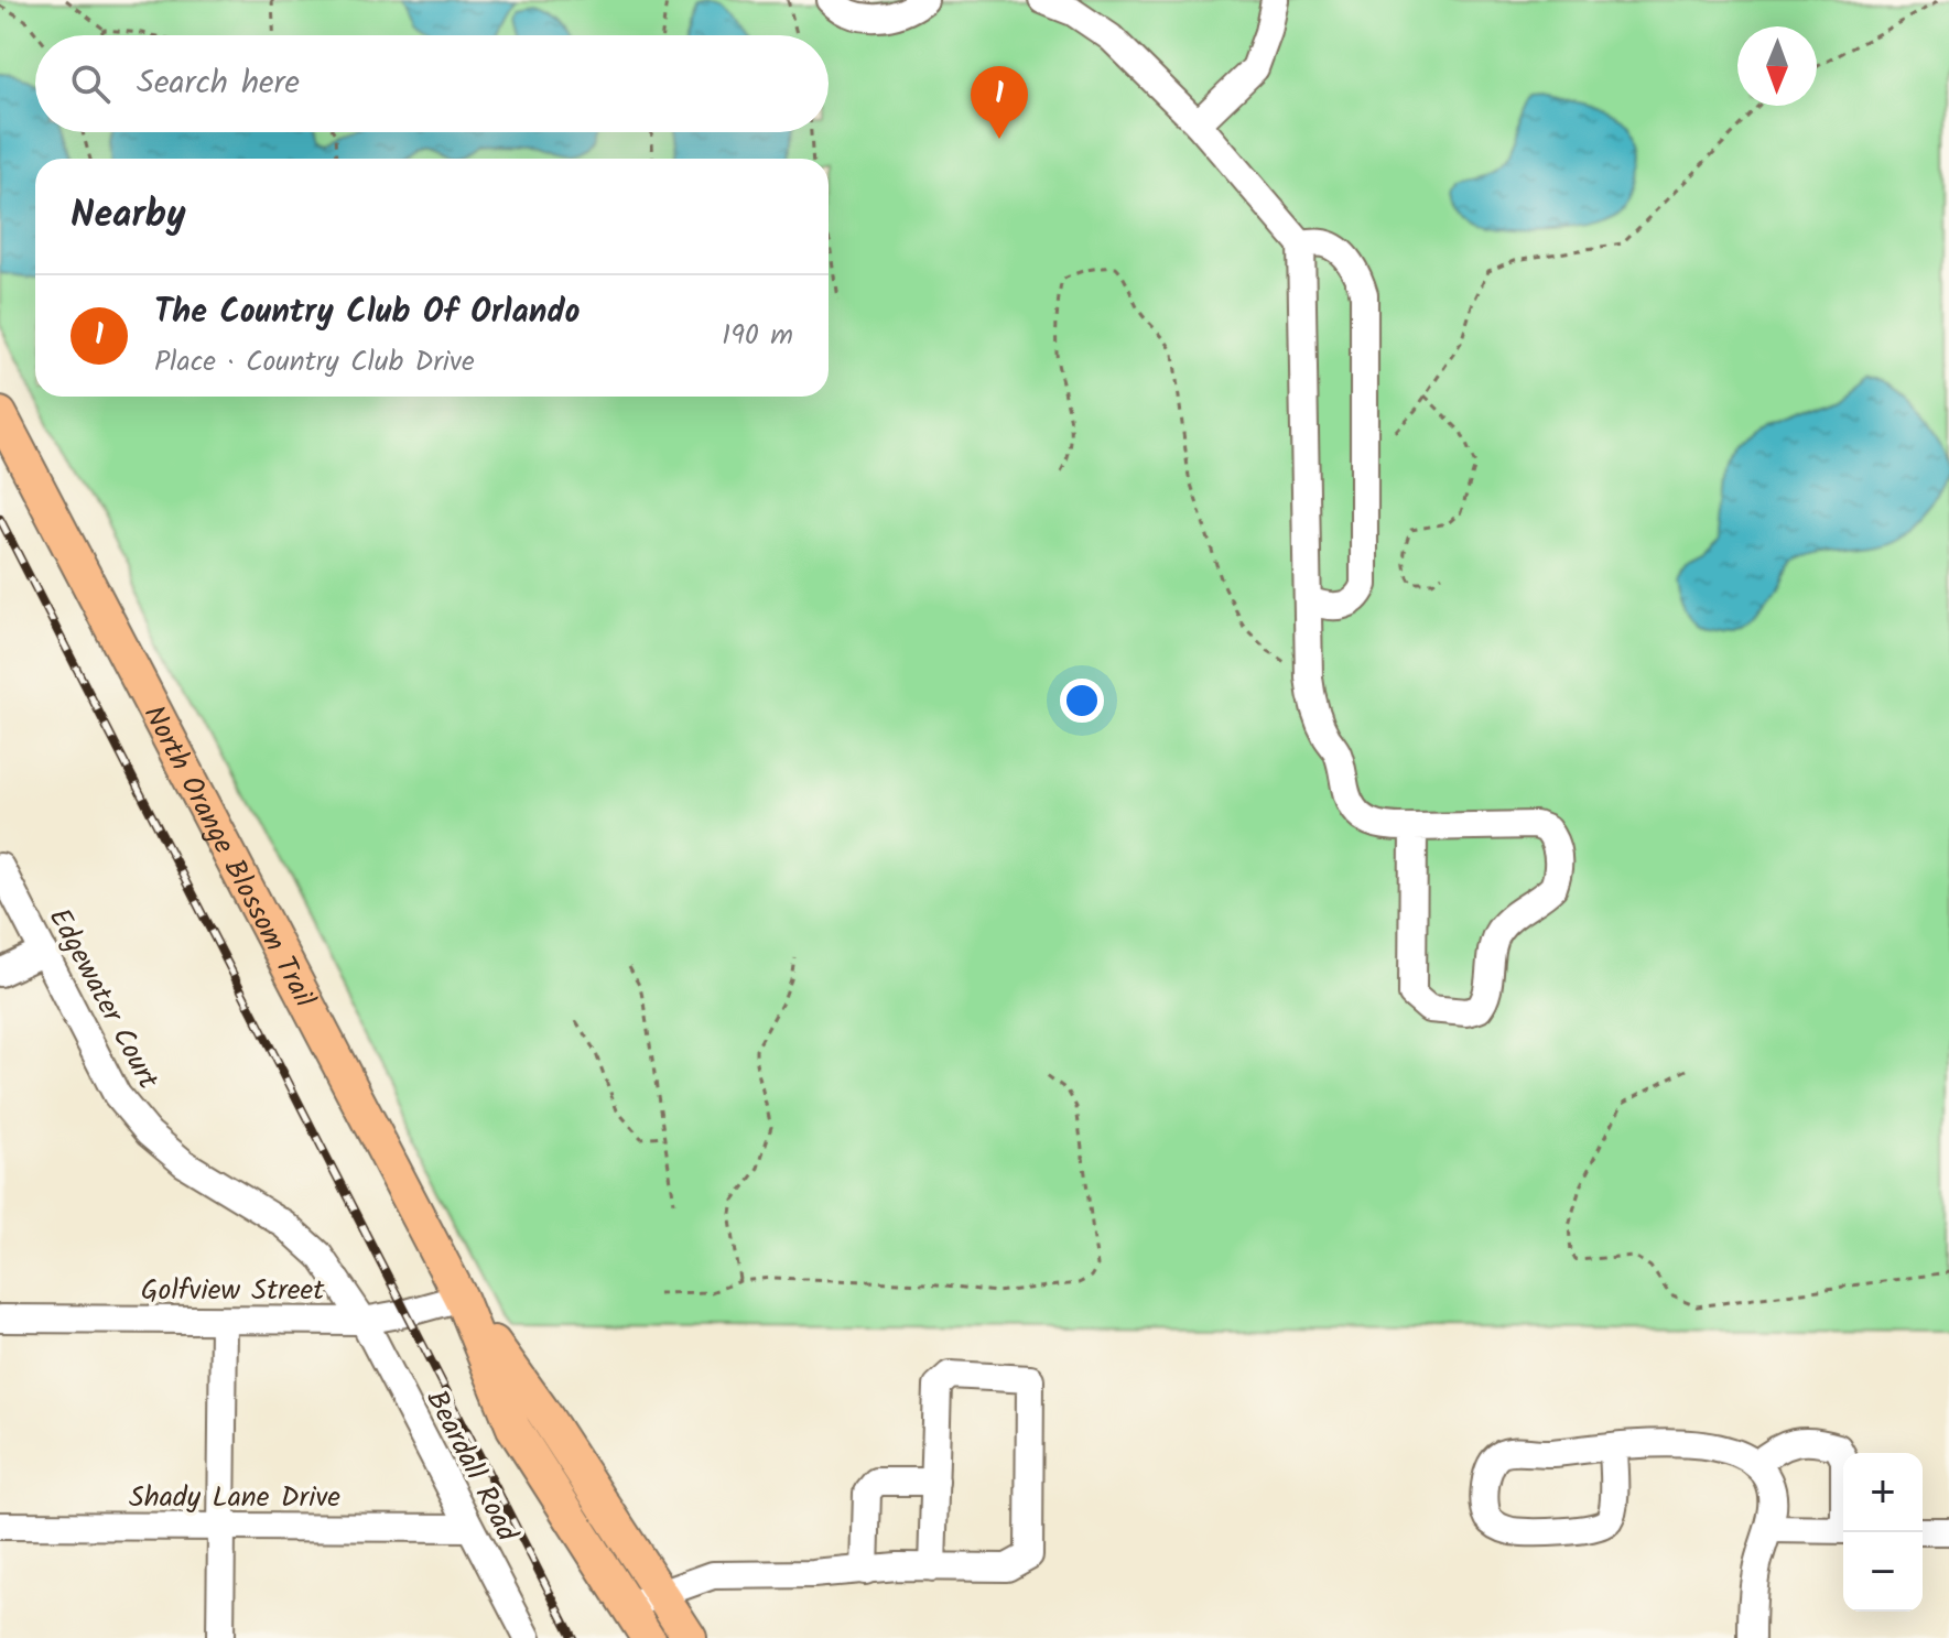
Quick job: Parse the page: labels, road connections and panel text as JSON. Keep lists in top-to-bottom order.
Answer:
{
  "streets": {
    "main road": ["North Orange Blossom Trail"],
    "street": [
      "Edgewater Court",
      "Golfview Street",
      "Beardall Road",
      "Shady Lane Drive"
    ]
  },
  "crossings": [
    ["North Orange Blossom Trail", "Golfview Street"],
    ["Edgewater Court", "Golfview Street"],
    ["Edgewater Court", "Beardall Road"],
    ["Golfview Street", "Beardall Road"],
    ["Beardall Road", "Shady Lane Drive"]
  ],
  "north": "bottom",
  "page": {
    "search": "Search here",
    "pins": "1",
    "heading": "Nearby",
    "list": [
      {
        "mark": "1",
        "name": "The Country Club Of Orlando",
        "note": "Place · Country Club Drive",
        "value": "190 m"
      }
    ],
    "map_buttons": ["+", "−"]
  }
}
